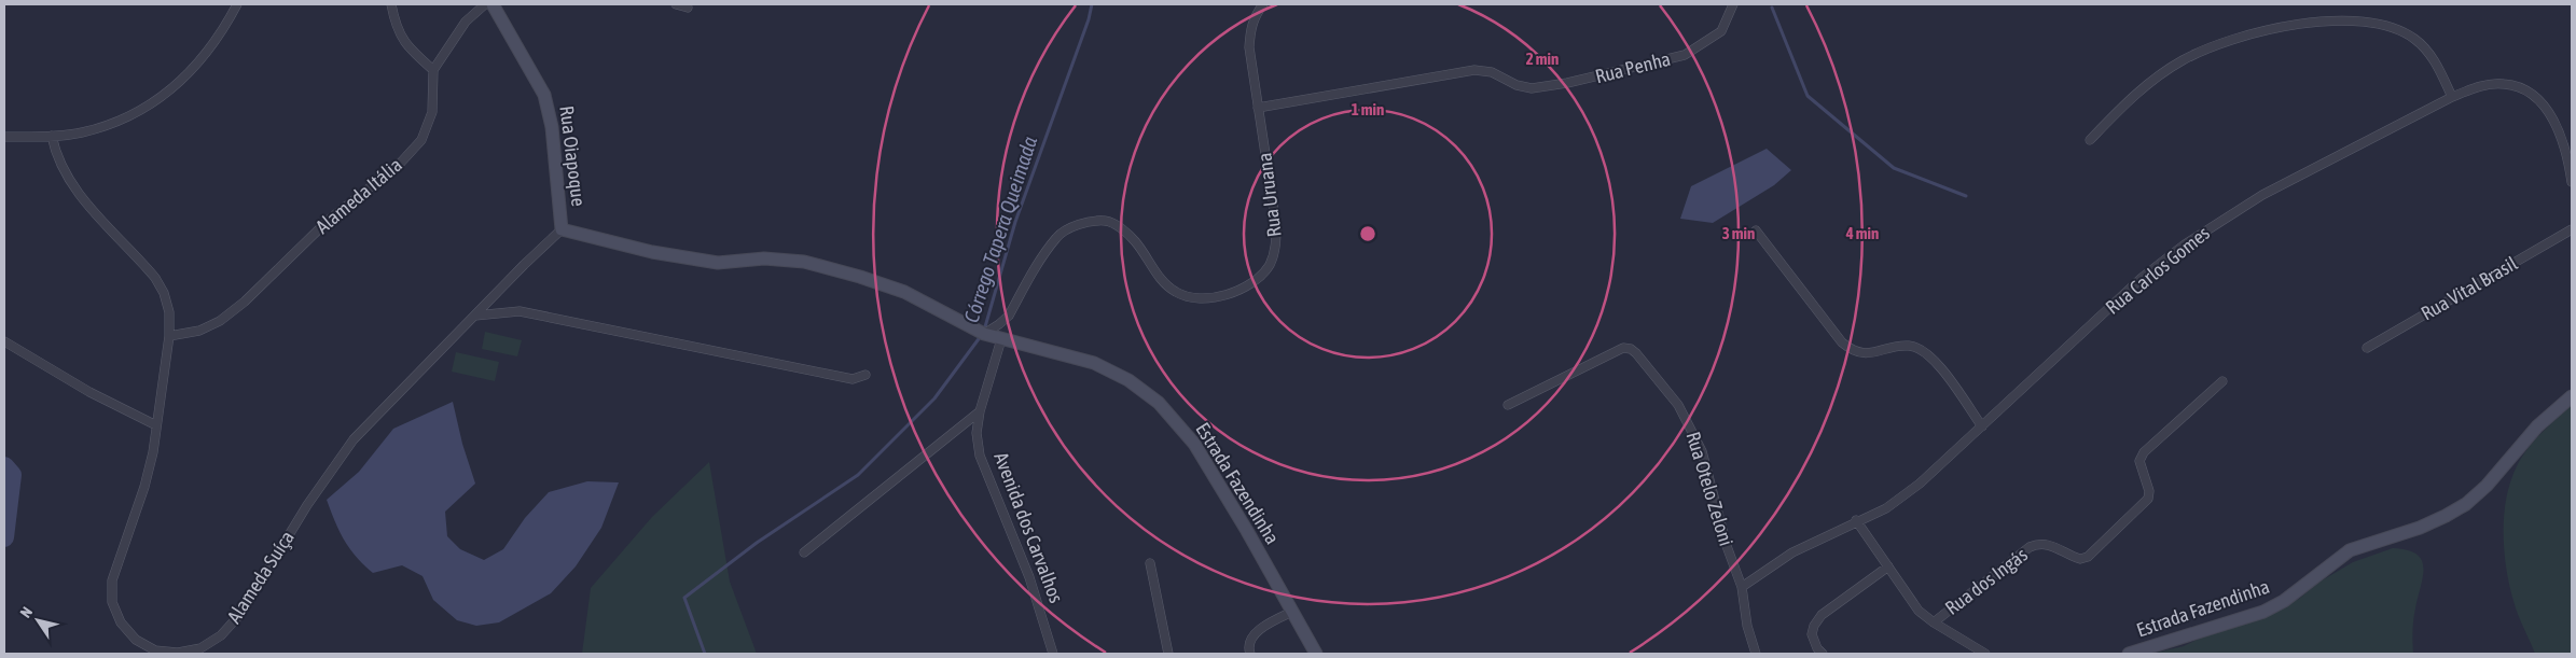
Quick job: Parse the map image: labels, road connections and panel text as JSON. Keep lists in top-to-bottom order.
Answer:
{
  "streets": {
    "street": [
      "Rua Penha",
      "Rua Oiapoque",
      "Rua Uruana",
      "Alameda Itália",
      "Rua Carlos Gomes",
      "Rua Vital Brasil",
      "Estrada Fazendinha",
      "Rua Otelo Zeloni",
      "Avenida dos Carvalhos",
      "Alameda Suíça",
      "Rua dos Ingás"
    ]
  },
  "crossings": [
    ["Rua Penha", "Rua Uruana"],
    ["Rua Oiapoque", "Alameda Suíça"],
    ["Alameda Itália", "Alameda Suíça"],
    ["Rua Carlos Gomes", "Rua Otelo Zeloni"],
    ["Estrada Fazendinha", "Avenida dos Carvalhos"]
  ],
  "water": ["Córrego Tapera Queimada"],
  "north": "top left",
  "rings": [
    "2 min",
    "1 min",
    "3 min",
    "4 min"
  ]
}
